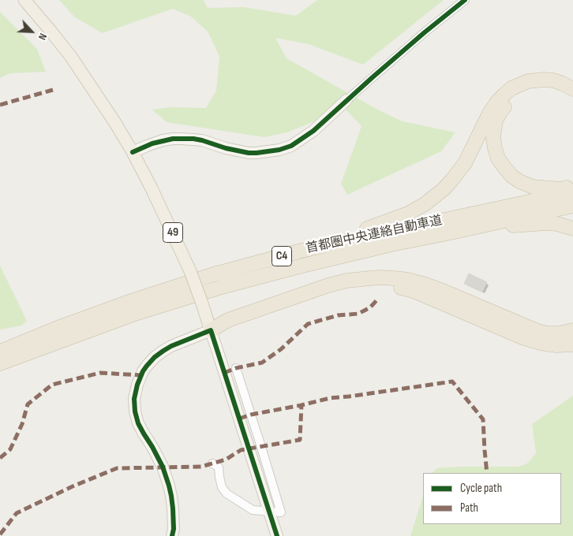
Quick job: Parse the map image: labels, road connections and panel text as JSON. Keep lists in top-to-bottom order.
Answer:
{
  "streets": {
    "highway": ["首都圏中央連絡自動車道", "C4"],
    "main road": ["49"]
  },
  "legend": ["Cycle path", "Path"],
  "north": "bottom right"
}
